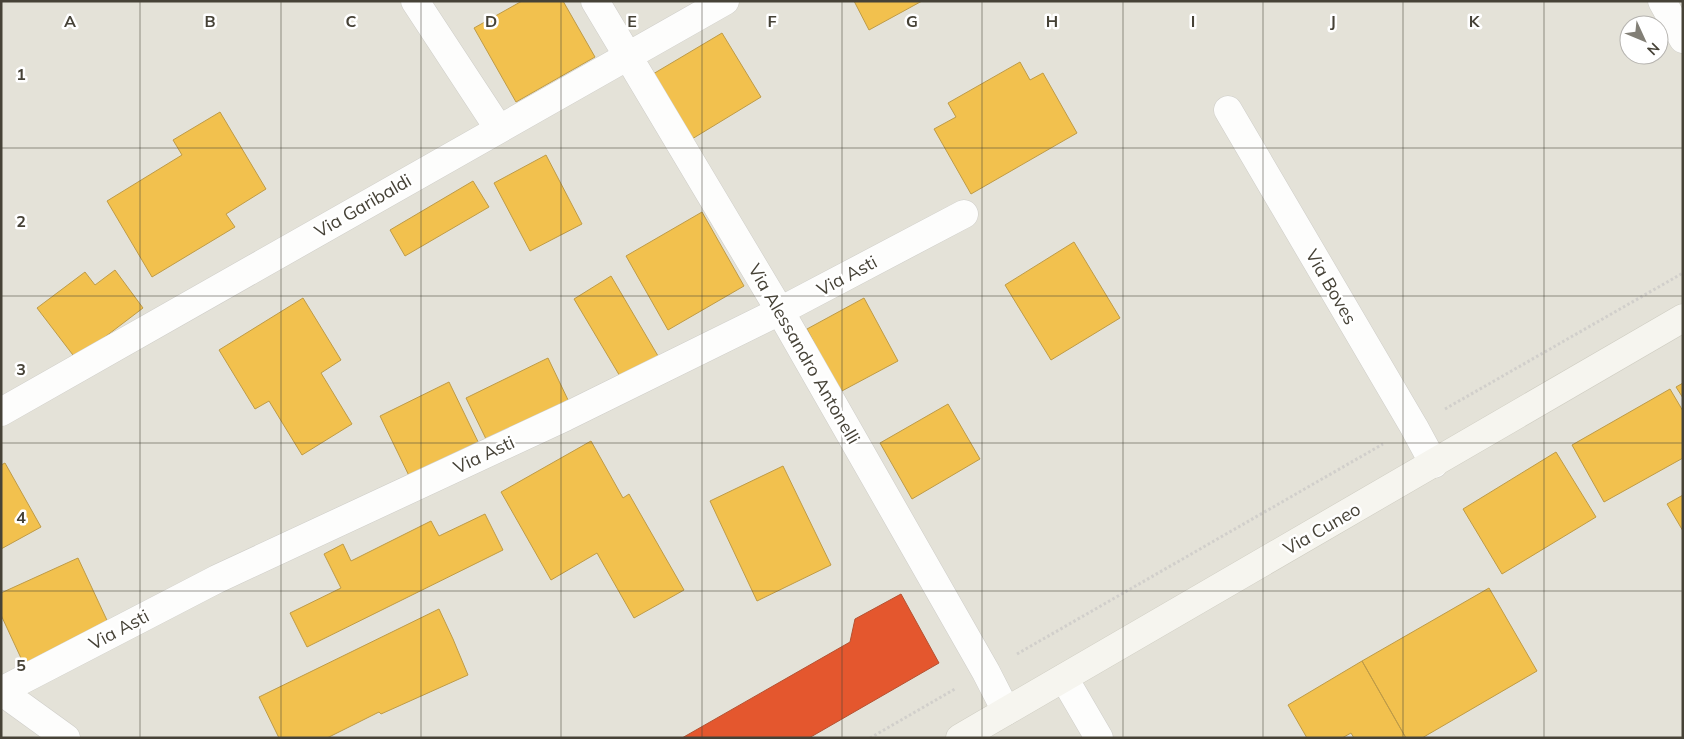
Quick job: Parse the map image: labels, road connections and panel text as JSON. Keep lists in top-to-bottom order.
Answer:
{
  "streets": {
    "main road": ["Via Cuneo"],
    "street": [
      "Via Garibaldi",
      "Via Asti",
      "Via Boves",
      "Via Alessandro Antonelli"
    ]
  },
  "crossings": [
    ["Via Garibaldi", "Via Alessandro Antonelli"],
    ["Via Asti", "Via Alessandro Antonelli"],
    ["Via Boves", "Via Cuneo"],
    ["Via Alessandro Antonelli", "Via Cuneo"]
  ],
  "north": "bottom right",
  "grid": {
    "columns": [
      "A",
      "B",
      "C",
      "D",
      "E",
      "F",
      "G",
      "H",
      "I",
      "J",
      "K"
    ],
    "rows": [
      "1",
      "2",
      "3",
      "4",
      "5"
    ]
  }
}
